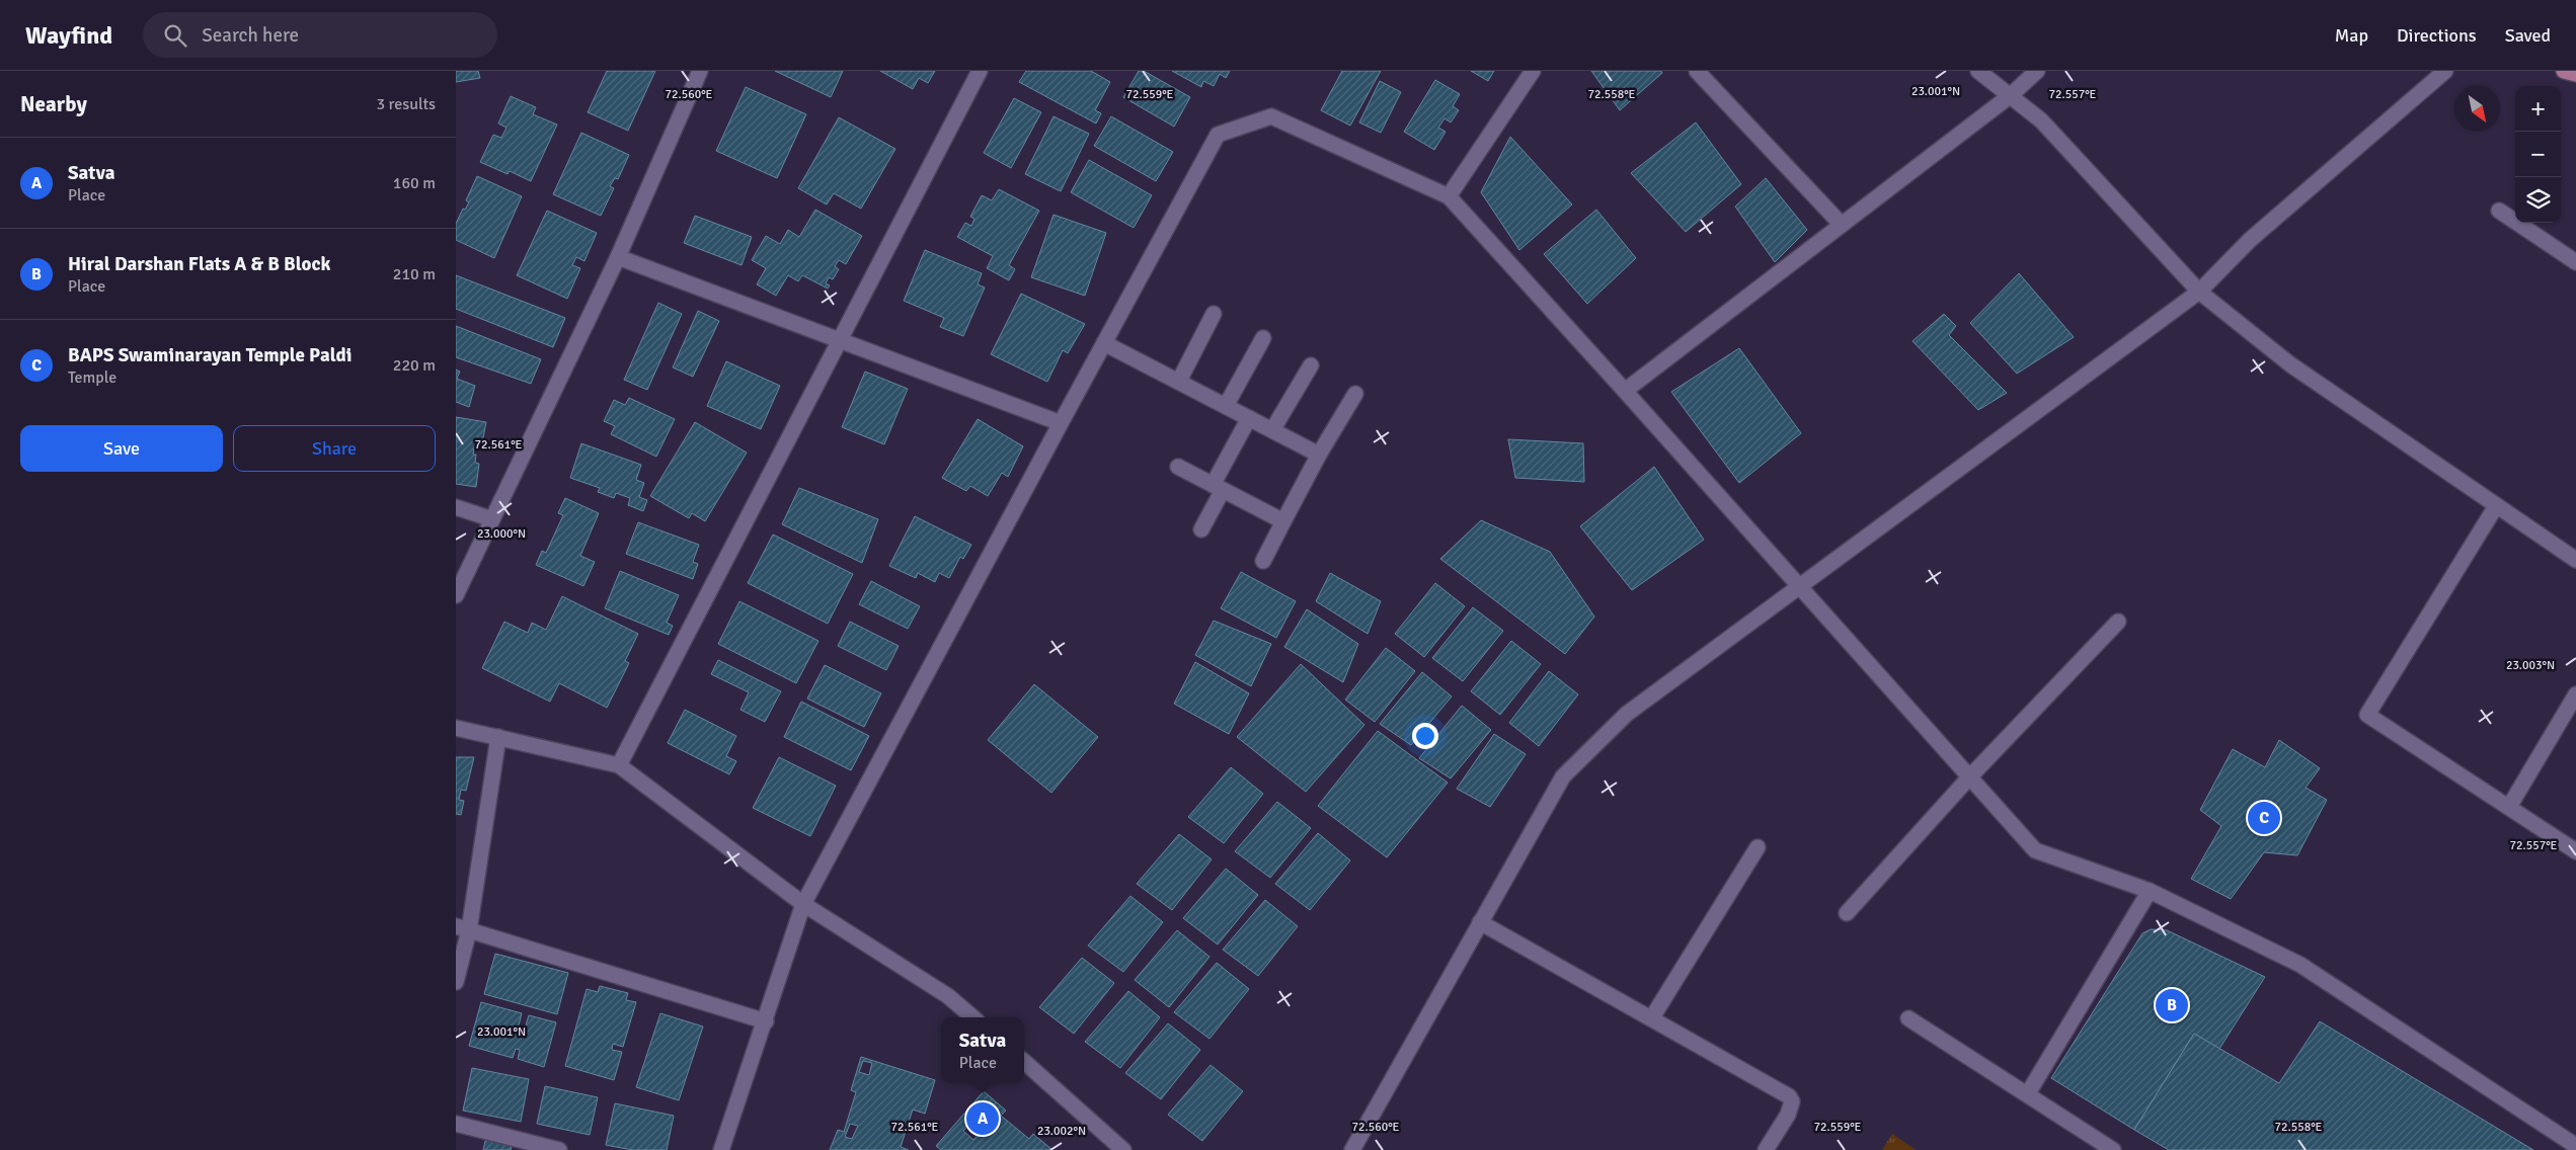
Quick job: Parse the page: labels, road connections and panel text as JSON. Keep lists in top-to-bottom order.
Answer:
{
  "north": "bottom right",
  "page": {
    "header": "Wayfind",
    "search": "Search here",
    "nav": ["Map", "Directions", "Saved"],
    "heading": ["Nearby", "3 results"],
    "map_buttons": ["+", "−"],
    "list": [
      {
        "mark": "A",
        "name": "Satva",
        "note": "Place",
        "value": "160 m"
      },
      {
        "mark": "B",
        "name": "Hiral Darshan Flats A & B Block",
        "note": "Place",
        "value": "210 m"
      },
      {
        "mark": "C",
        "name": "BAPS Swaminarayan Temple Paldi",
        "note": "Temple",
        "value": "220 m"
      }
    ],
    "buttons": ["Save", "Share"],
    "pins": ["C", "B", "A"],
    "popup": ["Satva", "Place"]
  },
  "coordinates": [
    "23.001°N",
    "72.560°E",
    "72.559°E",
    "72.558°E",
    "72.557°E",
    "72.561°E",
    "23.000°N",
    "23.003°N",
    "23.002°N"
  ]
}
